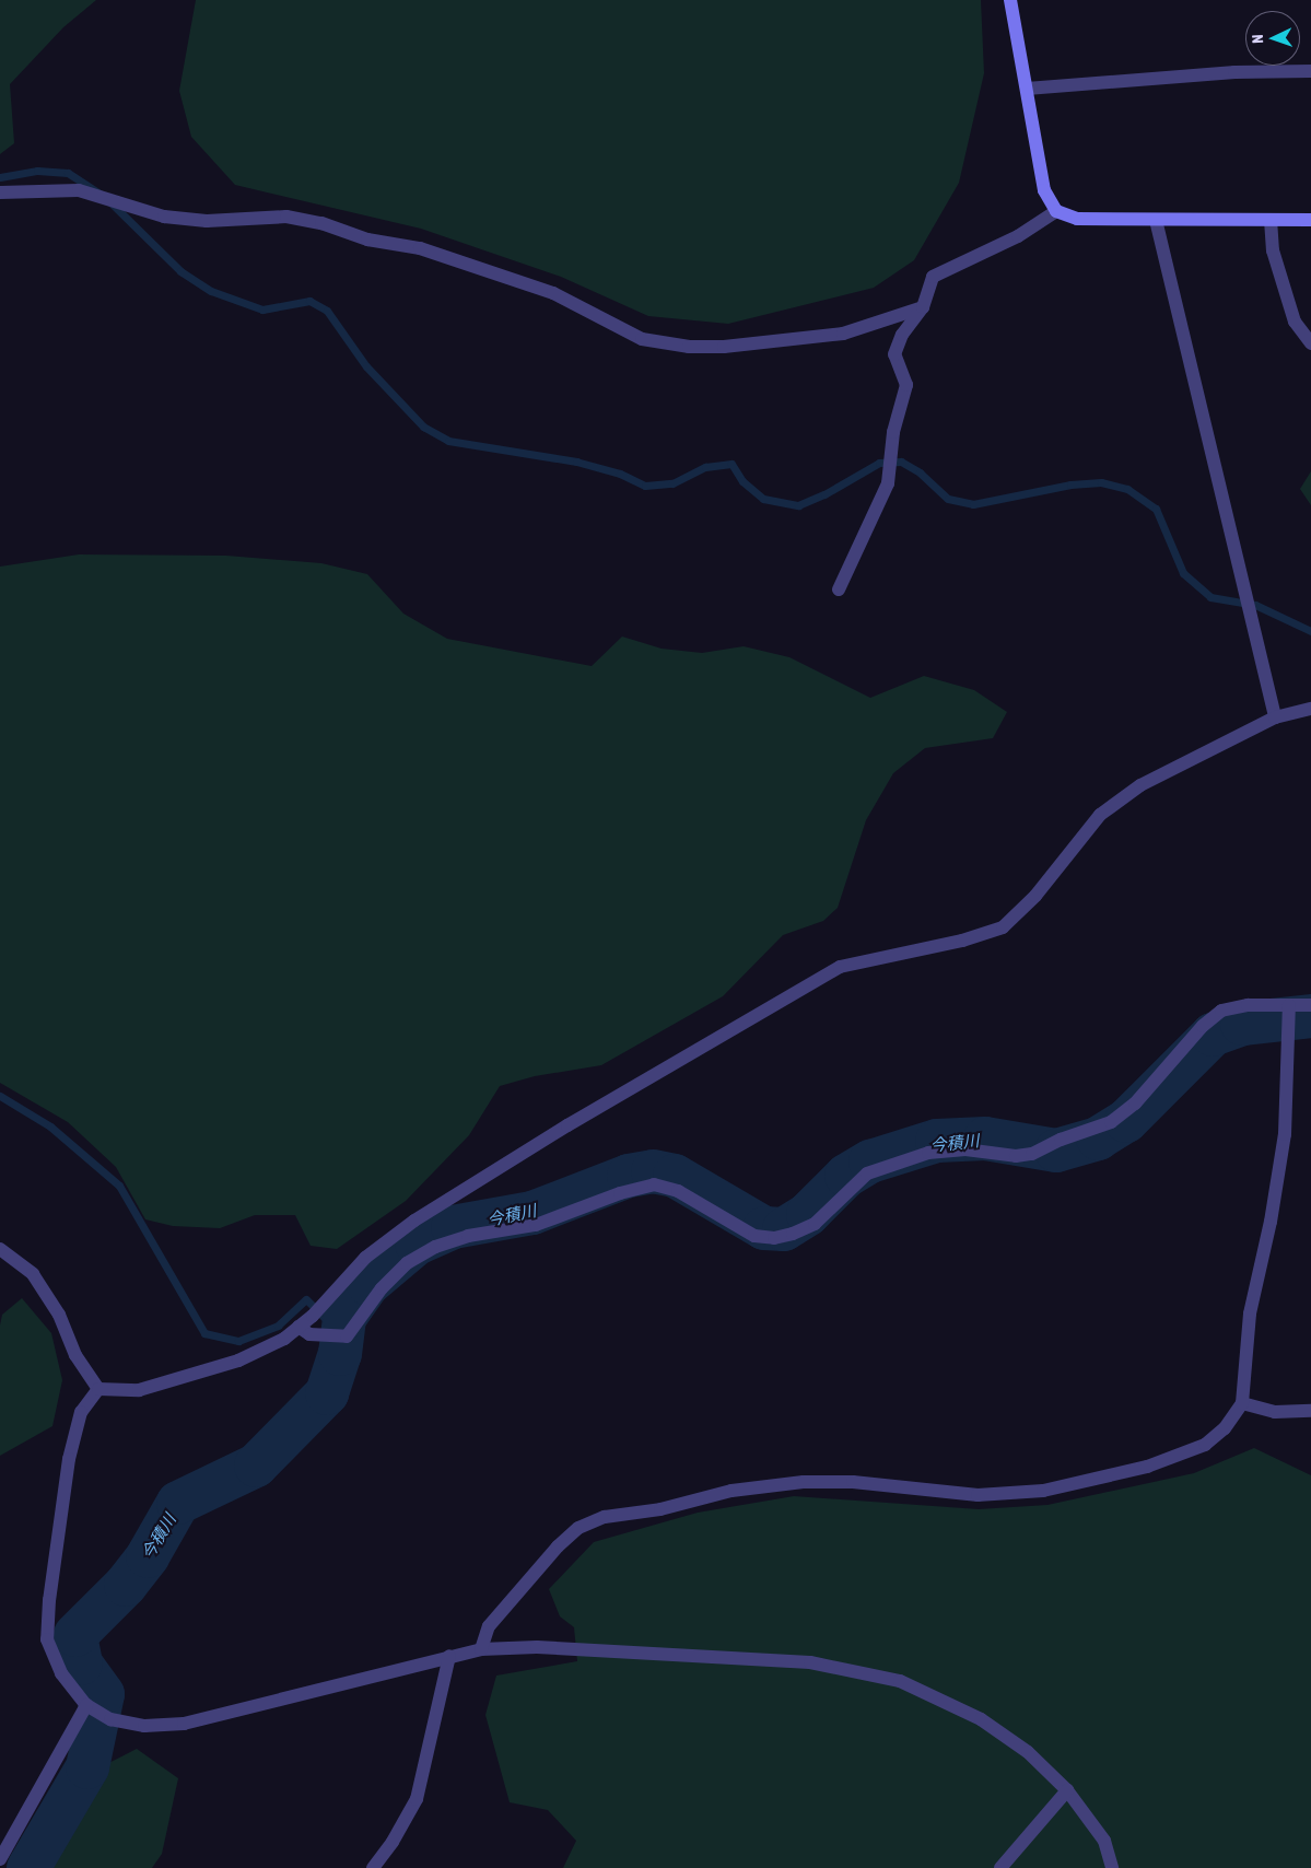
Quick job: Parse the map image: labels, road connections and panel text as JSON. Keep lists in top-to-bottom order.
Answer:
{
  "water": ["今積川"],
  "north": "left"
}
